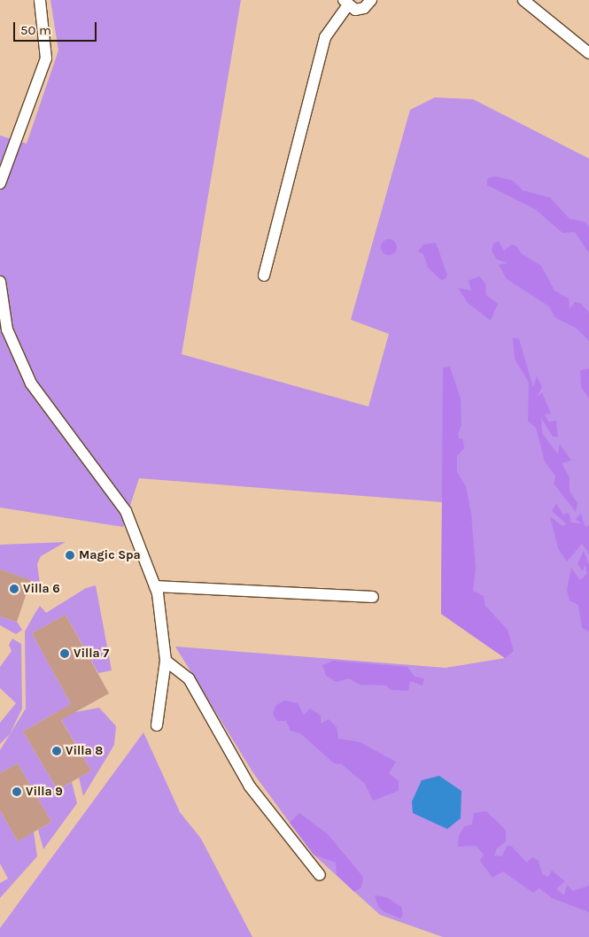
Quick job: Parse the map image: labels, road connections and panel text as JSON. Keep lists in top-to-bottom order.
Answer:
{
  "places": [
    "Magic Spa",
    "Villa 6",
    "Villa 7",
    "Villa 8",
    "Villa 9"
  ],
  "scale_bar": "50 m"
}
